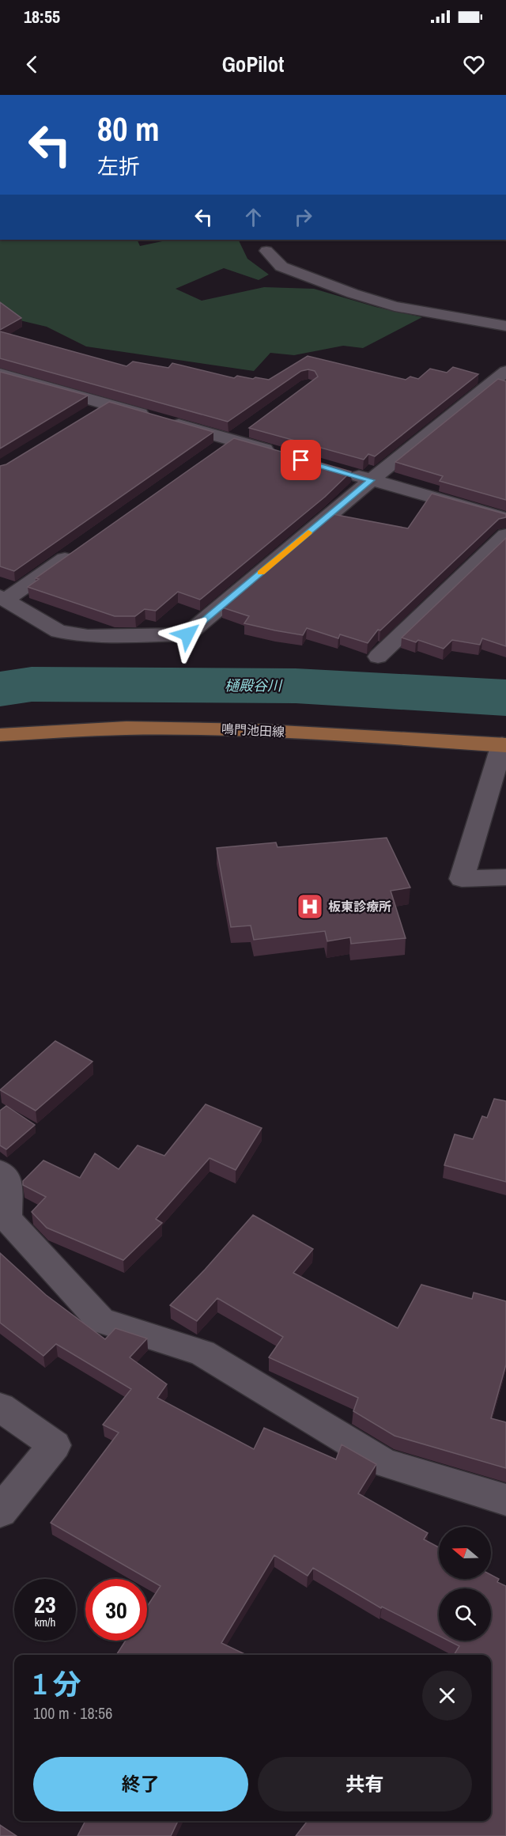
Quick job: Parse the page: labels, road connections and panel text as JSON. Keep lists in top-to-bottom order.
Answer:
{
  "streets": {
    "main road": ["鳴門池田線"]
  },
  "water": ["樋殿谷川"],
  "places": {
    "hospital": ["板東診療所"]
  },
  "north": "left",
  "page": {
    "status": "18:55",
    "header": "GoPilot",
    "turn": ["80 m", "左折"],
    "speed": "23 km/h",
    "limit": "30",
    "heading": ["1 分", "100 m · 18:56"],
    "buttons": ["終了", "共有"]
  }
}
